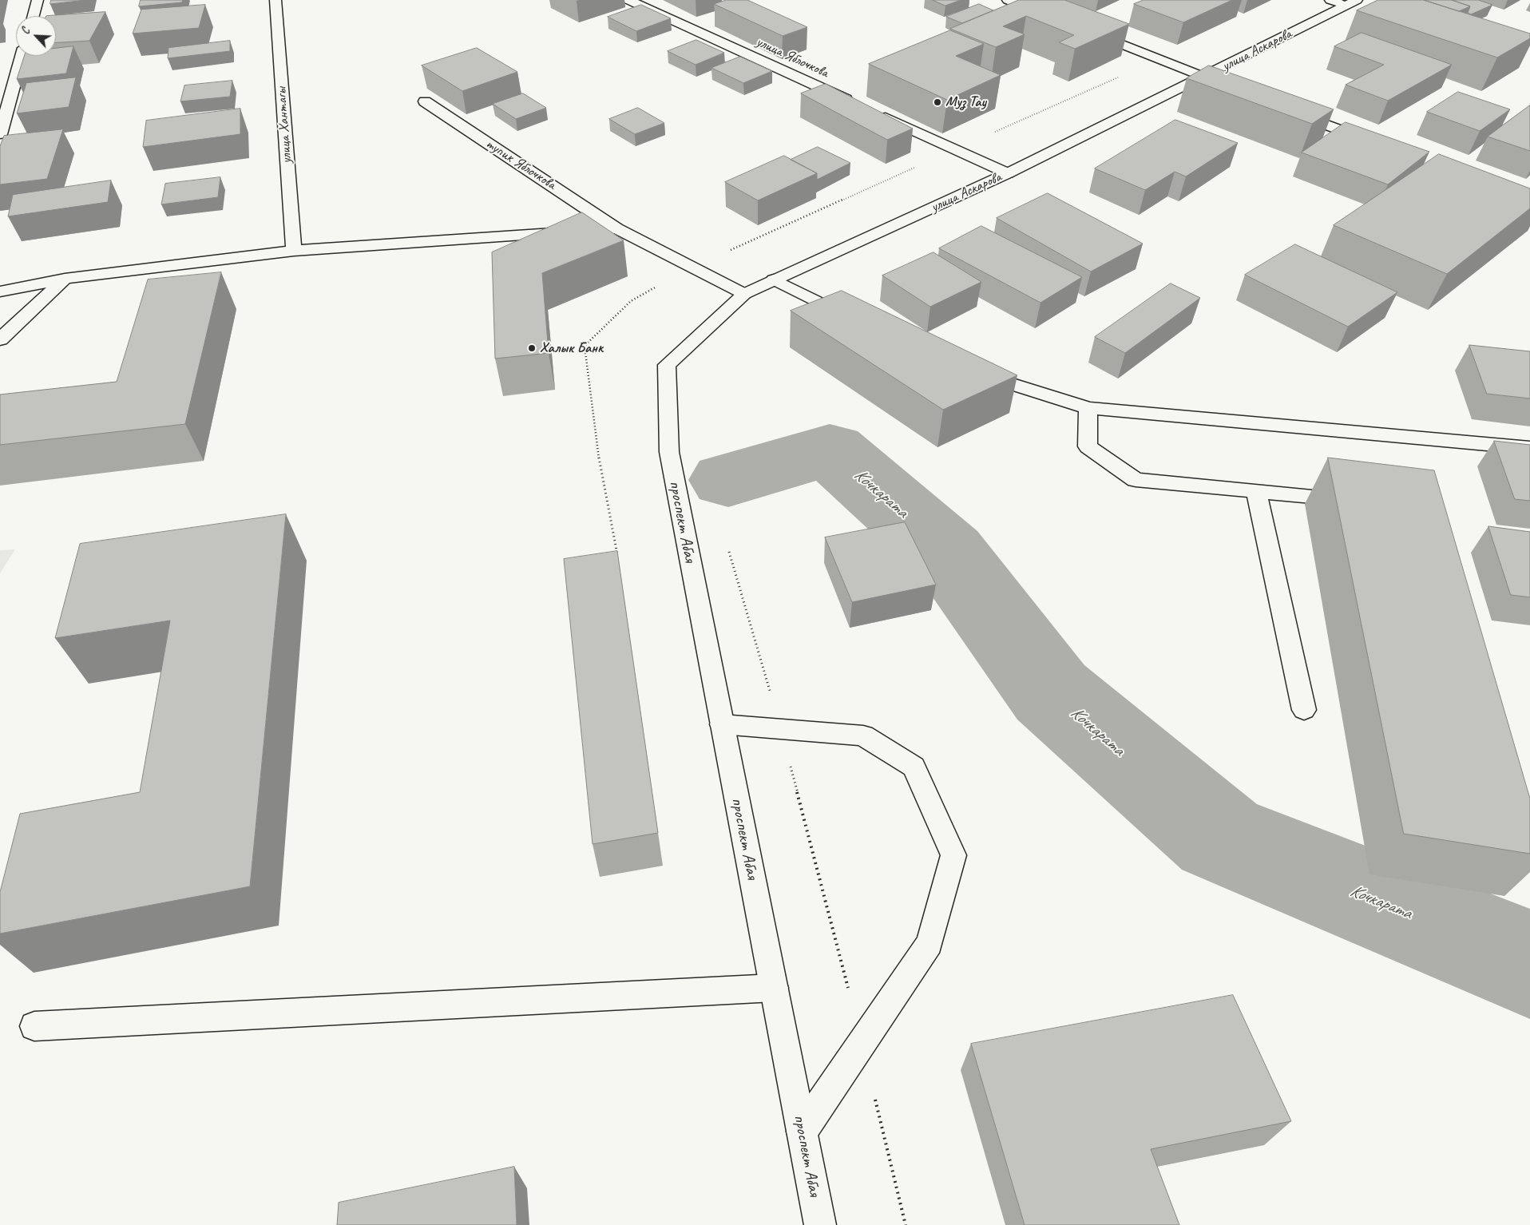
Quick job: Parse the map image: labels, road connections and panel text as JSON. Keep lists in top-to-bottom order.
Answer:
{
  "streets": {
    "street": [
      "улица Аскарова",
      "улица Яблочкова",
      "улица Хантагы",
      "тупик Яблочкова",
      "проспект Абая"
    ]
  },
  "crossings": [
    ["улица Аскарова", "тупик Яблочкова"],
    ["улица Аскарова", "проспект Абая"]
  ],
  "water": ["Кочкарата"],
  "places": ["Муз Тау", "Халык Банк"],
  "north": "top left"
}
